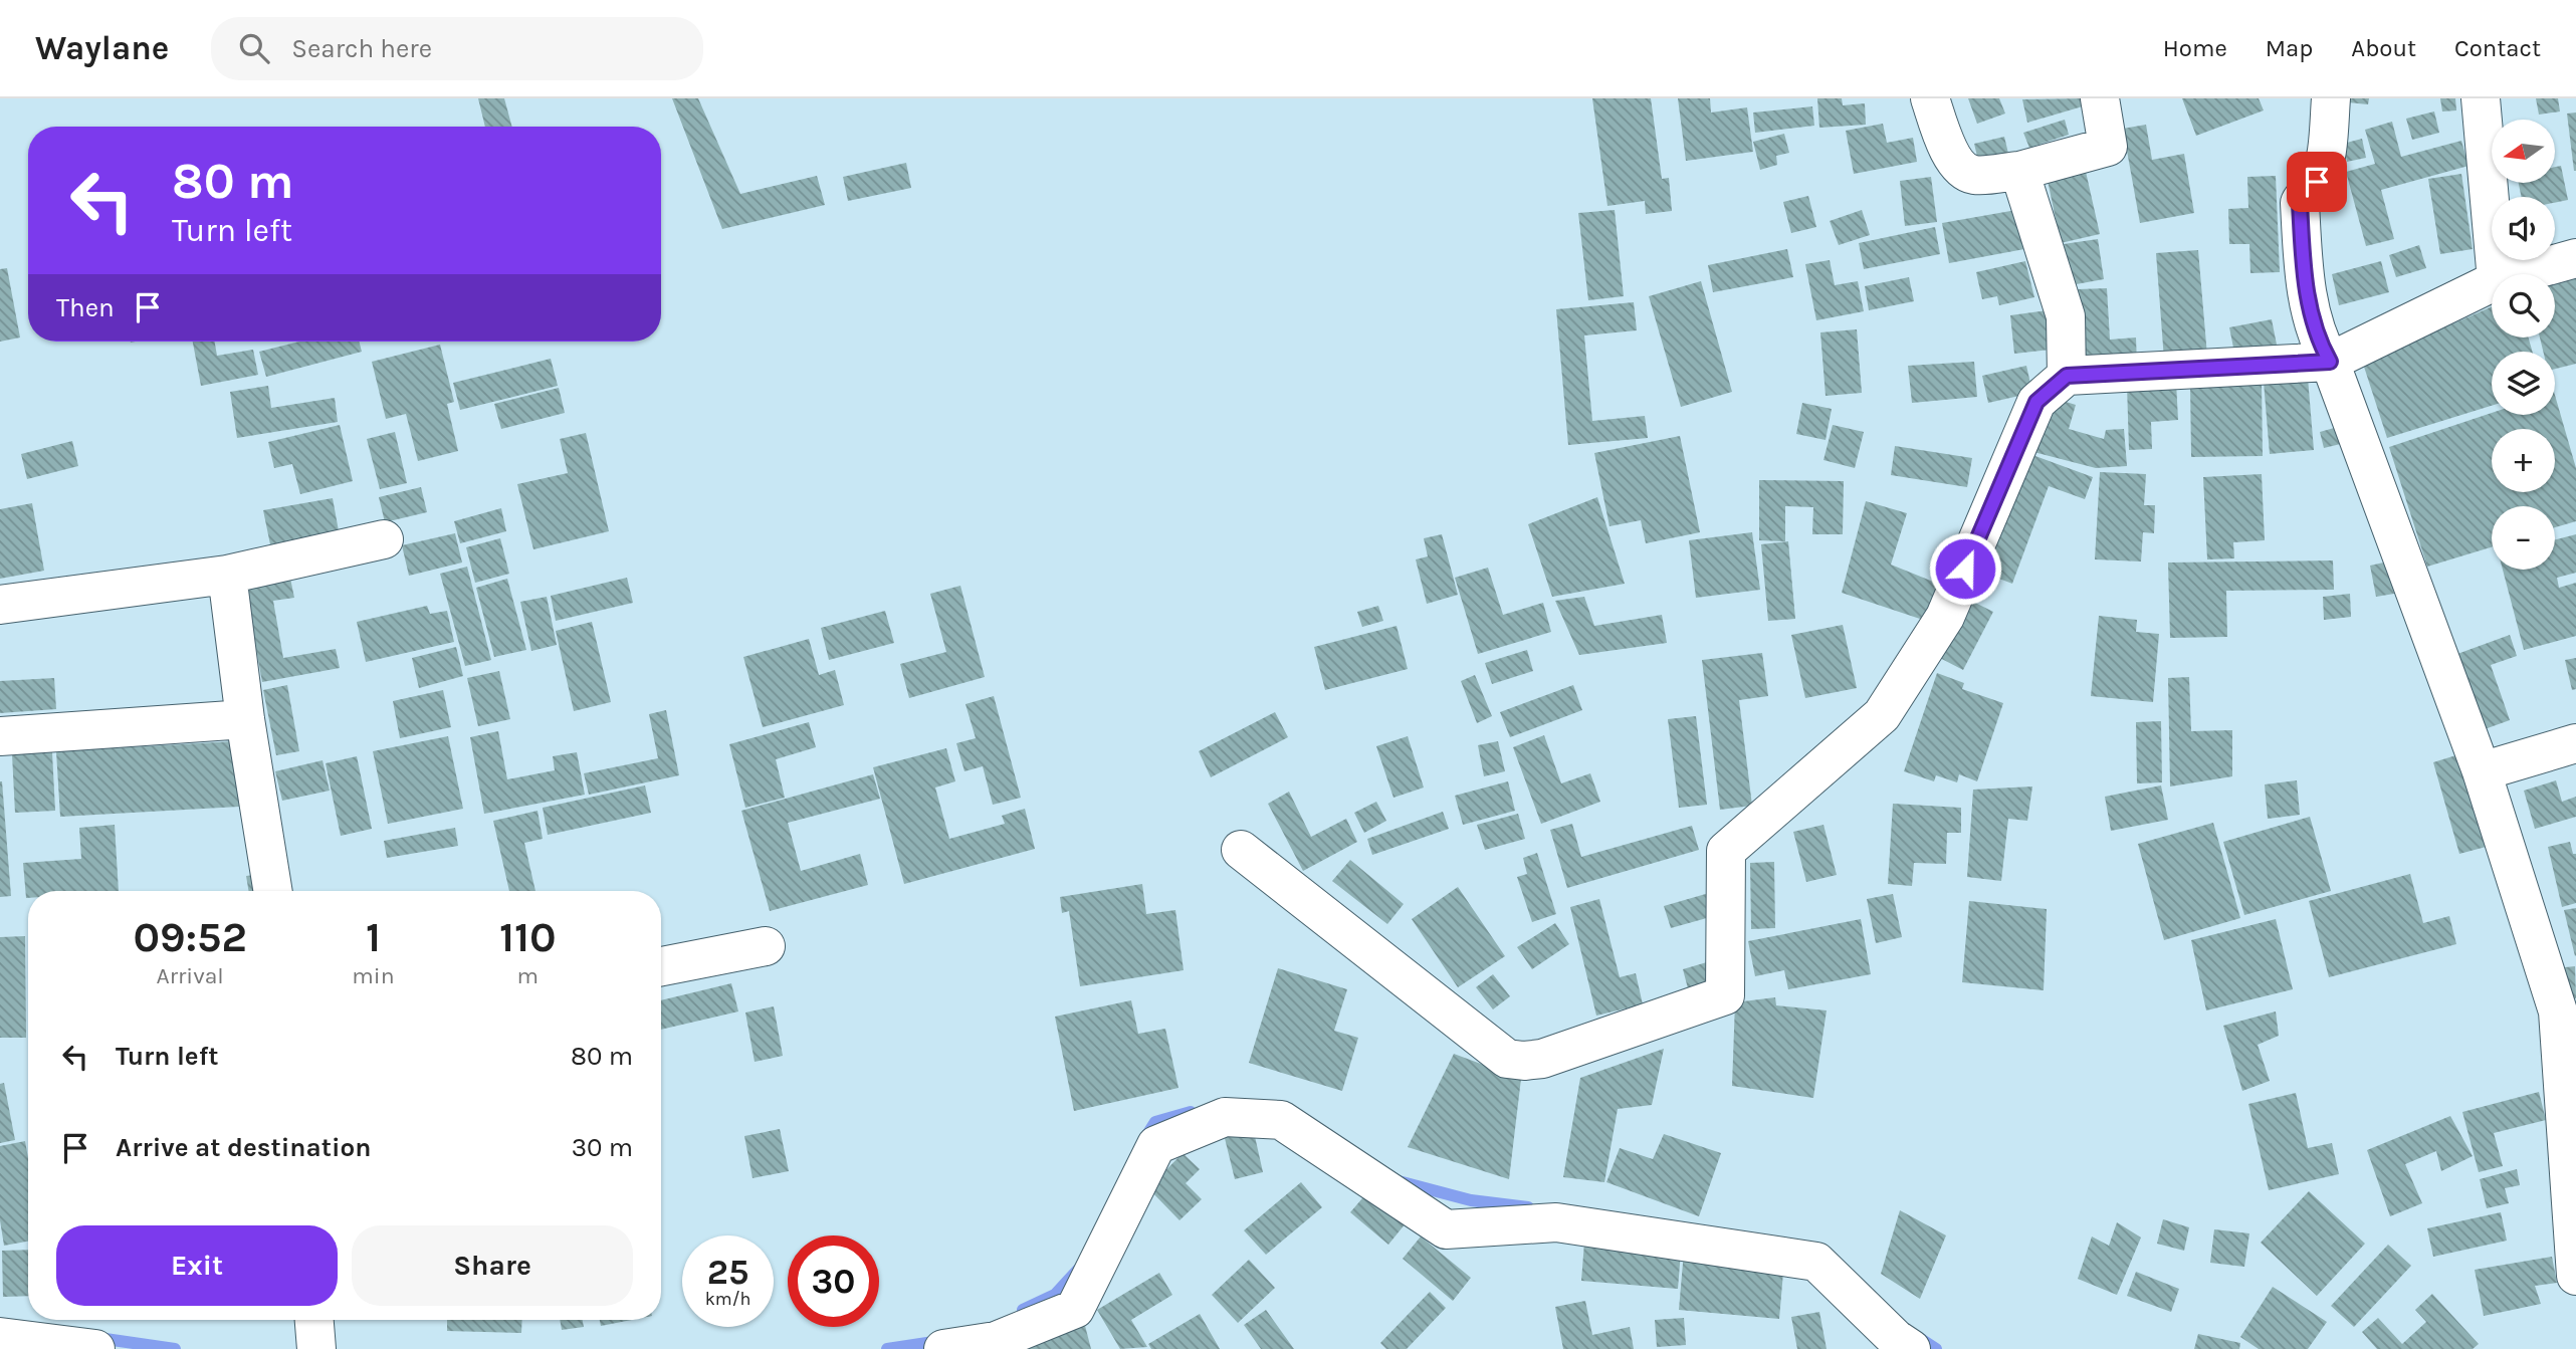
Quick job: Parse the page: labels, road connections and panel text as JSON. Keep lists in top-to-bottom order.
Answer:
{
  "north": "left",
  "page": {
    "header": "Waylane",
    "search": "Search here",
    "nav": [
      "Home",
      "Map",
      "About",
      "Contact"
    ],
    "map_buttons": ["+", "−"],
    "turn": ["80 m", "Turn left"],
    "then": "Then",
    "eta": [
      "09:52",
      "Arrival",
      "1",
      "min",
      "110",
      "m"
    ],
    "list": [
      {
        "name": "Turn left",
        "value": "80 m"
      },
      {
        "name": "Arrive at destination",
        "value": "30 m"
      }
    ],
    "buttons": ["Exit", "Share"],
    "speed": "25 km/h",
    "limit": "30"
  }
}
